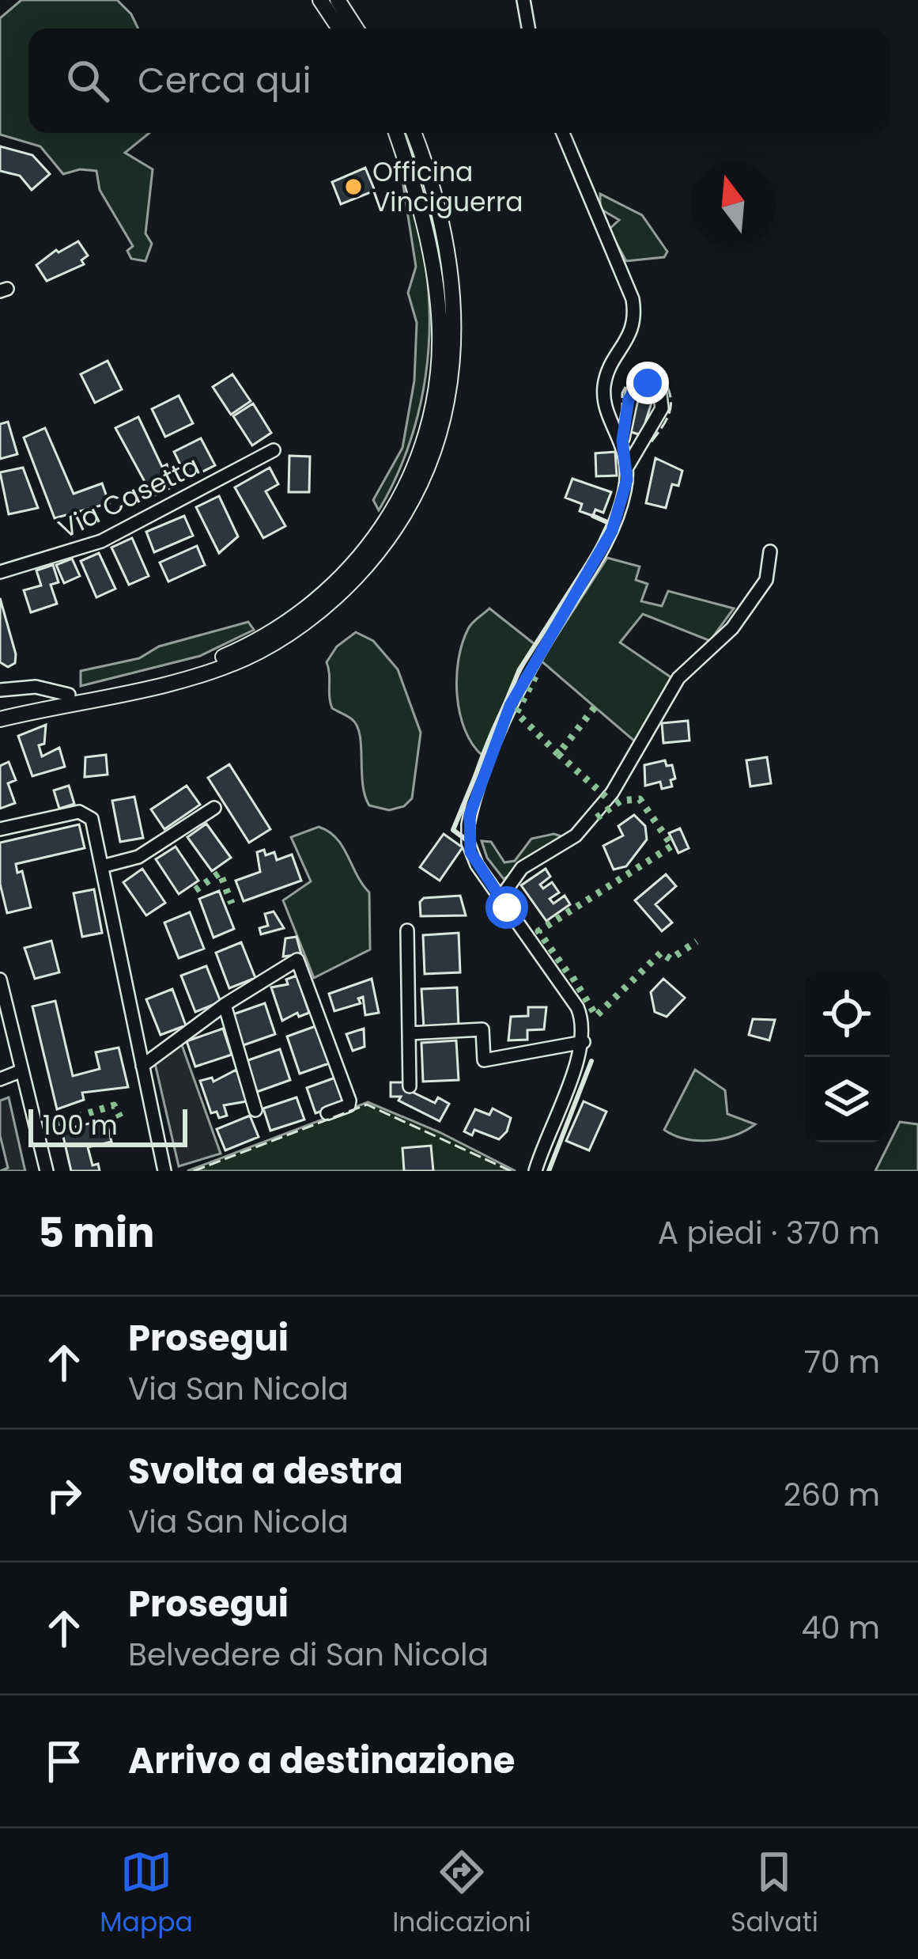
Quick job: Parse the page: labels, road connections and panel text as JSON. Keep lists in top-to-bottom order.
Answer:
{
  "streets": {
    "street": ["Via Casetta"]
  },
  "places": ["Officina Vinciguerra"],
  "scale_bar": "100 m",
  "north": "top",
  "page": {
    "search": "Cerca qui",
    "scale": "100 m",
    "heading": ["5 min", "A piedi · 370 m"],
    "list": [
      ["Prosegui", "Via San Nicola", "70 m"],
      ["Svolta a destra", "Via San Nicola", "260 m"],
      ["Prosegui", "Belvedere di San Nicola", "40 m"],
      "Arrivo a destinazione"
    ],
    "nav": ["Mappa", "Indicazioni", "Salvati"]
  }
}
